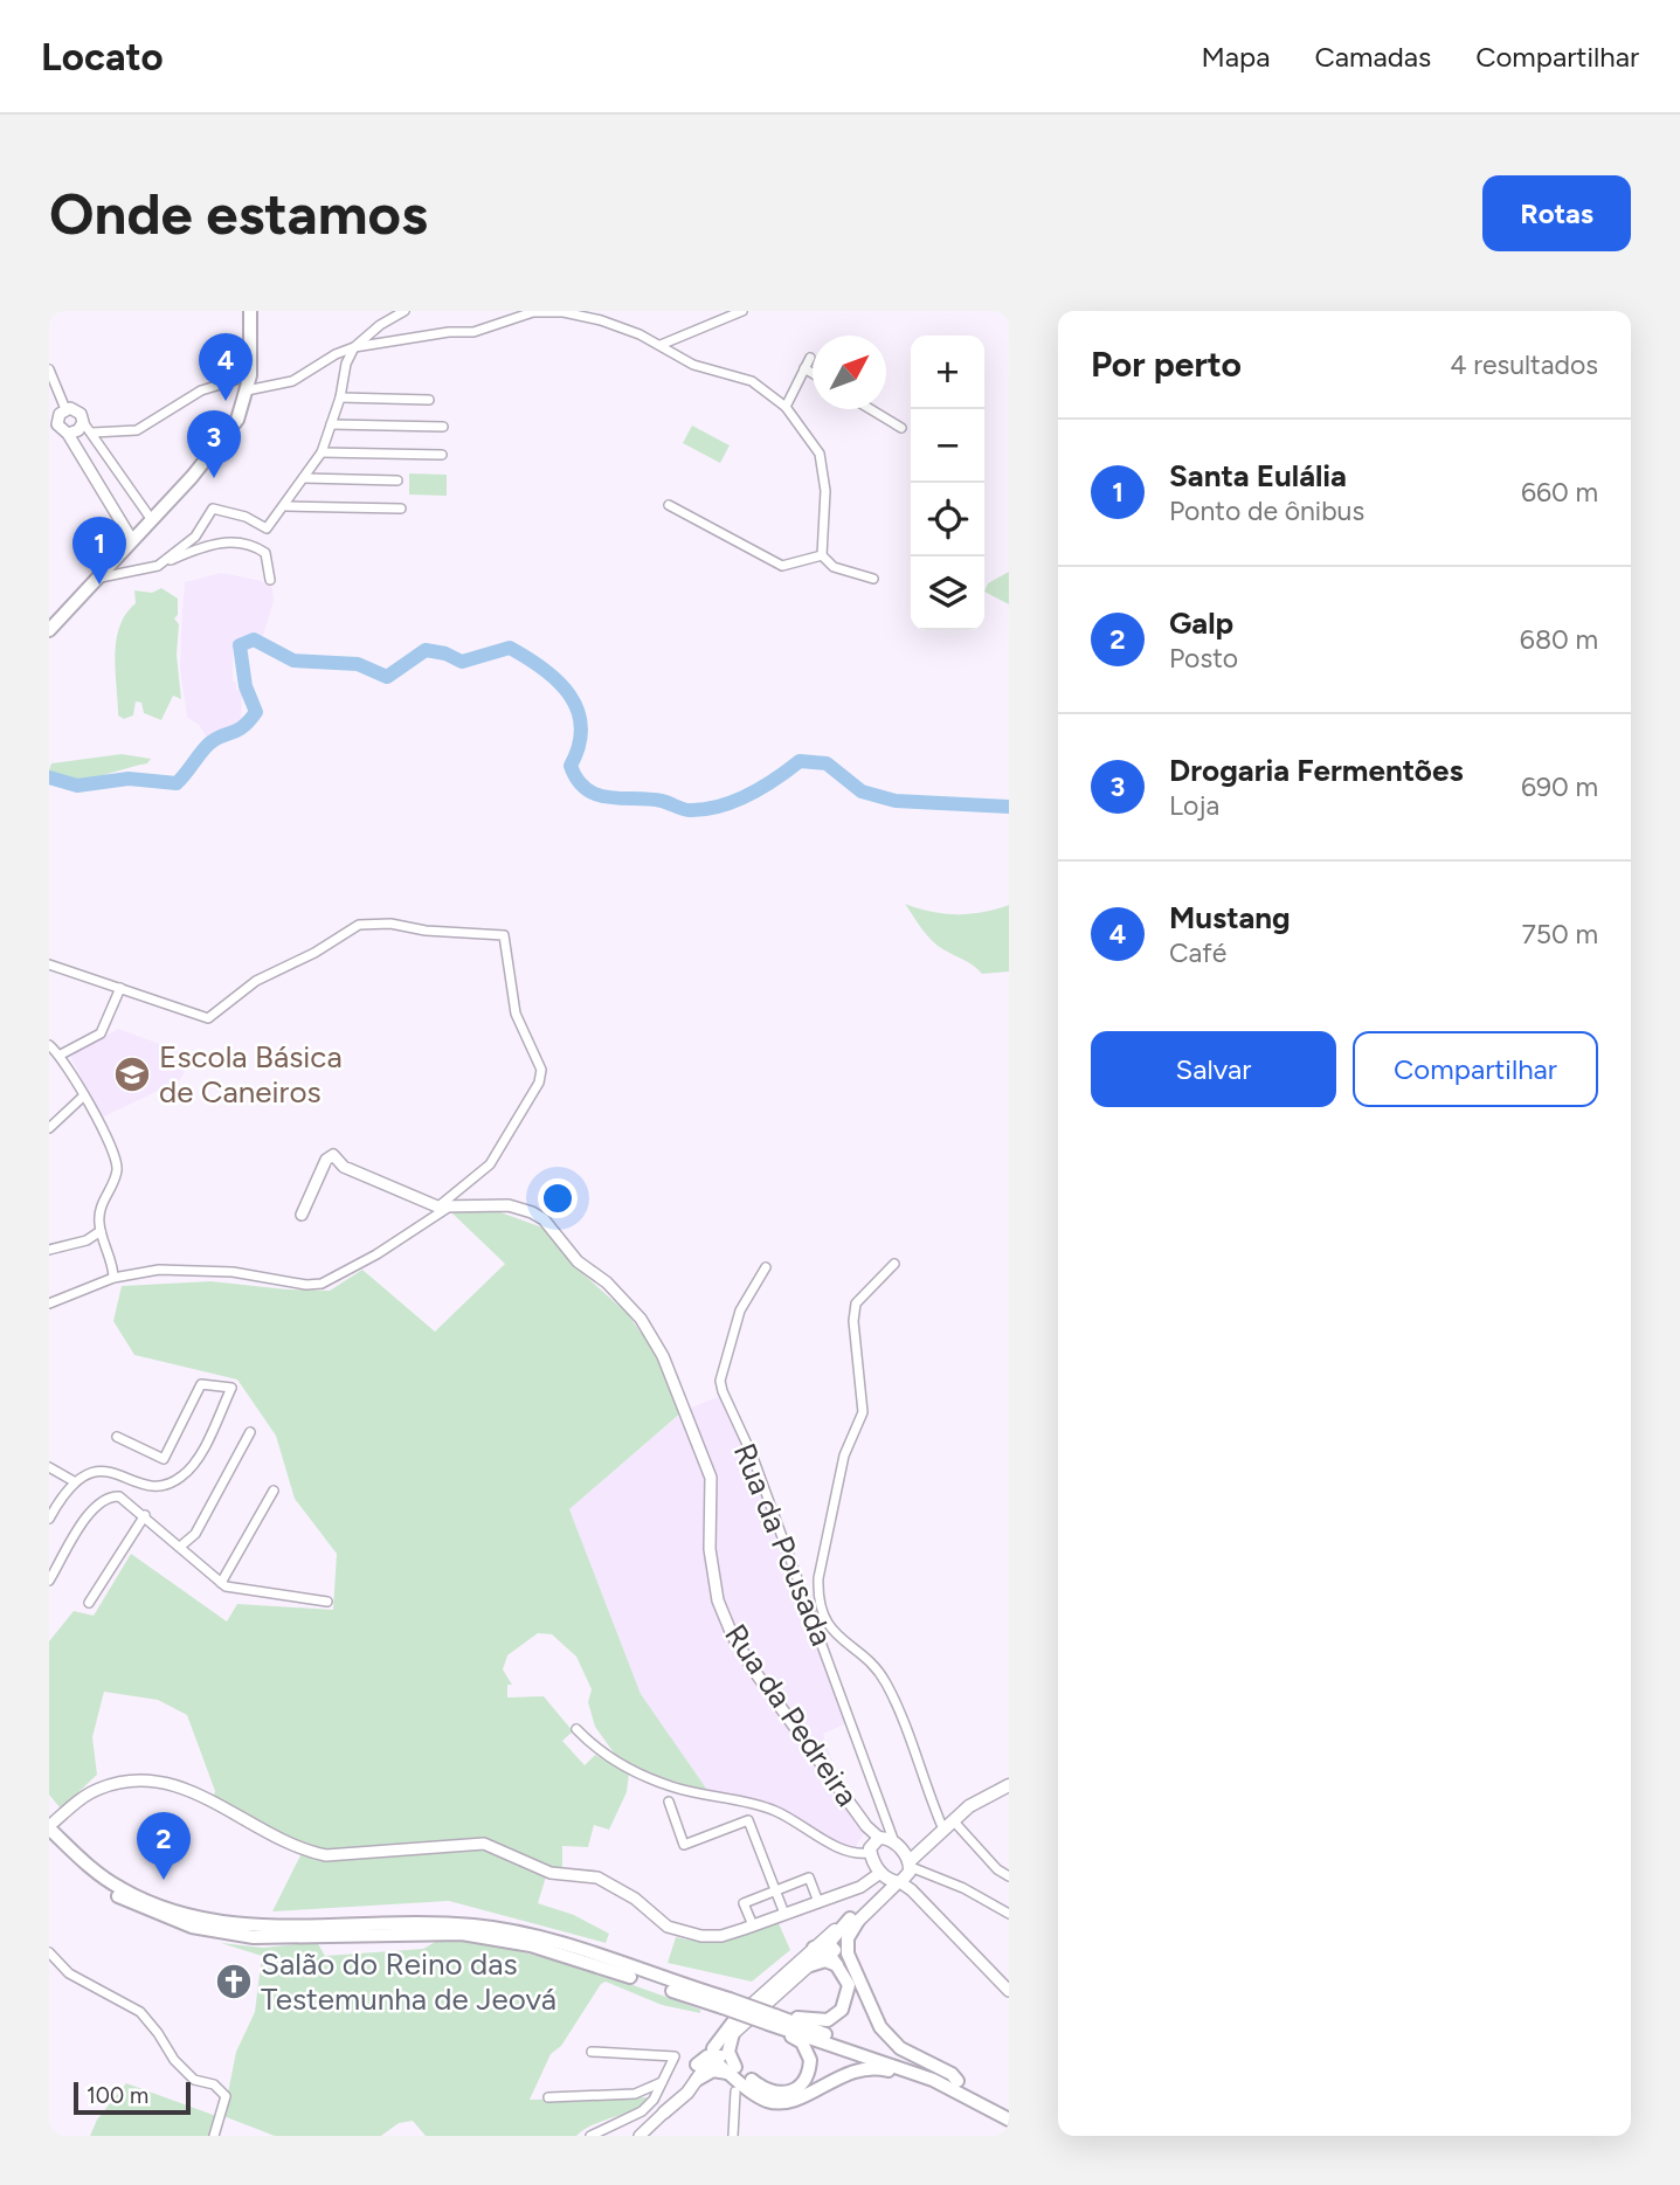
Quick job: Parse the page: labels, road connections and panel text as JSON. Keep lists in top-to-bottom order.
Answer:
{
  "streets": {
    "street": ["Rua da Pousada", "Rua da Pedreira"]
  },
  "crossings": [
    ["Rua da Pousada", "Rua da Pedreira"]
  ],
  "places": {
    "school or university": ["Escola Básica de Caneiros"],
    "church": ["Salão do Reino das Testemunha de Jeová"]
  },
  "scale_bar": "100 m",
  "north": "top right",
  "page": {
    "header": "Locato",
    "nav": ["Mapa", "Camadas", "Compartilhar"],
    "buttons": [
      "Rotas",
      ["Salvar", "Compartilhar"]
    ],
    "title": "Onde estamos",
    "heading": ["Por perto", "4 resultados"],
    "pins": [
      "4",
      "3",
      "1",
      "2"
    ],
    "map_buttons": ["+", "−"],
    "list": [
      {
        "mark": "1",
        "name": "Santa Eulália",
        "note": "Ponto de ônibus",
        "value": "660 m"
      },
      {
        "mark": "2",
        "name": "Galp",
        "note": "Posto",
        "value": "680 m"
      },
      {
        "mark": "3",
        "name": "Drogaria Fermentões",
        "note": "Loja",
        "value": "690 m"
      },
      {
        "mark": "4",
        "name": "Mustang",
        "note": "Café",
        "value": "750 m"
      }
    ],
    "scale": "100 m"
  }
}
